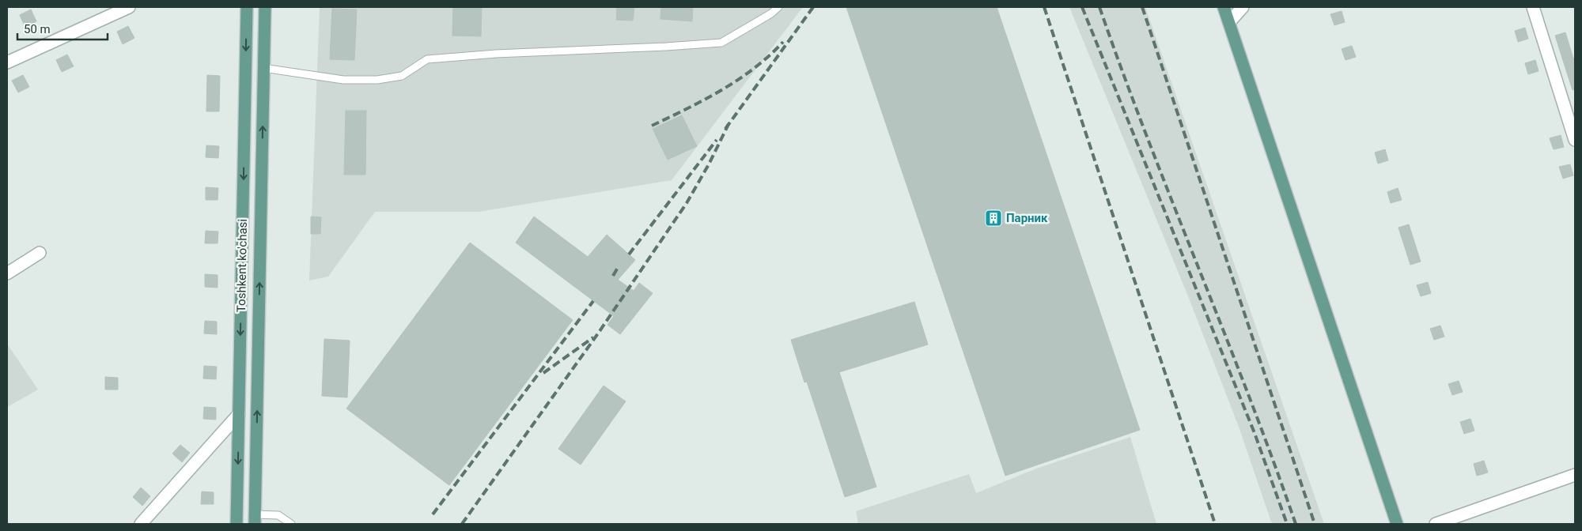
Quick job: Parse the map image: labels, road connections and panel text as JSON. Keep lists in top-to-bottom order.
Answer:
{
  "streets": {
    "main road": ["Toshkent ko'chasi"]
  },
  "places": {
    "building": ["Парник"]
  },
  "scale_bar": "50 m"
}
